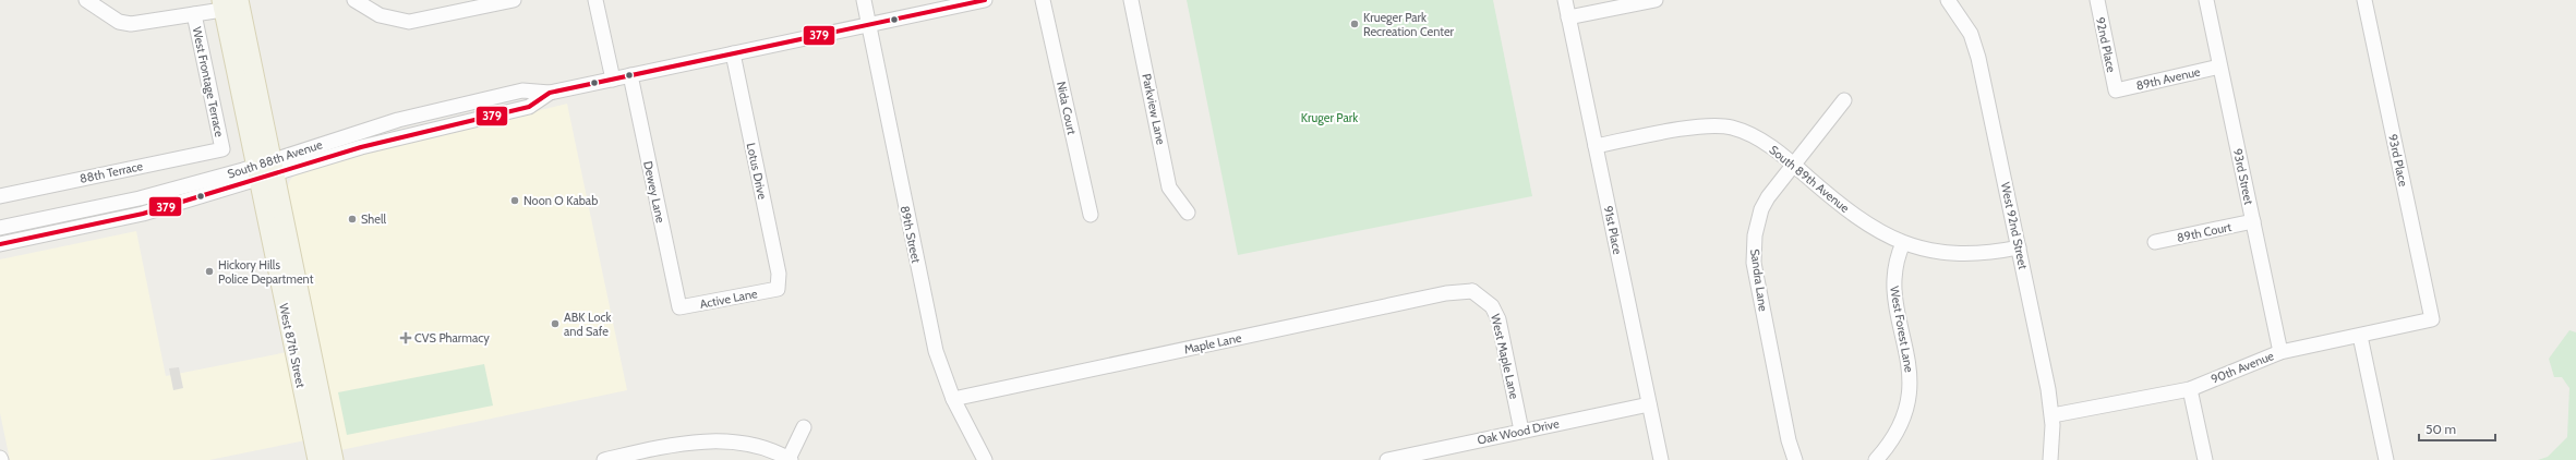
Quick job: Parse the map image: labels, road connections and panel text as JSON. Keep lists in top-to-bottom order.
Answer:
{
  "streets": {
    "main road": ["West 87th Street"],
    "street": [
      "92nd Place",
      "89th Avenue",
      "West Frontage Terrace",
      "Nida Court",
      "Parkview Lane",
      "South 88th Avenue",
      "93rd Place",
      "Lotus Drive",
      "88th Terrace",
      "93rd Street",
      "South 89th Avenue",
      "Dewey Lane",
      "West 92nd Street",
      "91st Place",
      "89th Court",
      "89th Street",
      "Sandra Lane",
      "Active Lane",
      "West Forest Lane",
      "Maple Lane",
      "West Maple Lane",
      "90th Avenue",
      "Oak Wood Drive"
    ]
  },
  "crossings": [
    ["92nd Place", "89th Avenue"],
    ["89th Avenue", "93rd Street"],
    ["West Frontage Terrace", "88th Terrace"],
    ["South 88th Avenue", "Lotus Drive"],
    ["South 88th Avenue", "Dewey Lane"],
    ["South 88th Avenue", "89th Street"],
    ["South 88th Avenue", "West 87th Street"],
    ["93rd Place", "90th Avenue"],
    ["Lotus Drive", "Active Lane"],
    ["93rd Street", "89th Court"],
    ["93rd Street", "90th Avenue"],
    ["South 89th Avenue", "West 92nd Street"],
    ["South 89th Avenue", "91st Place"],
    ["South 89th Avenue", "Sandra Lane"],
    ["South 89th Avenue", "West Forest Lane"],
    ["Dewey Lane", "Active Lane"],
    ["West 92nd Street", "90th Avenue"],
    ["91st Place", "Oak Wood Drive"],
    ["89th Street", "Maple Lane"],
    ["Maple Lane", "West Maple Lane"],
    ["West Maple Lane", "Oak Wood Drive"]
  ],
  "parks": ["Kruger Park"],
  "places": {
    "other": [
      "Krueger Park Recreation Center",
      "Noon O Kabab",
      "Shell",
      "Hickory Hills Police Department",
      "ABK Lock and Safe"
    ],
    "health": ["CVS Pharmacy"]
  },
  "lines": ["transit line 379"],
  "scale_bar": "50 m"
}
